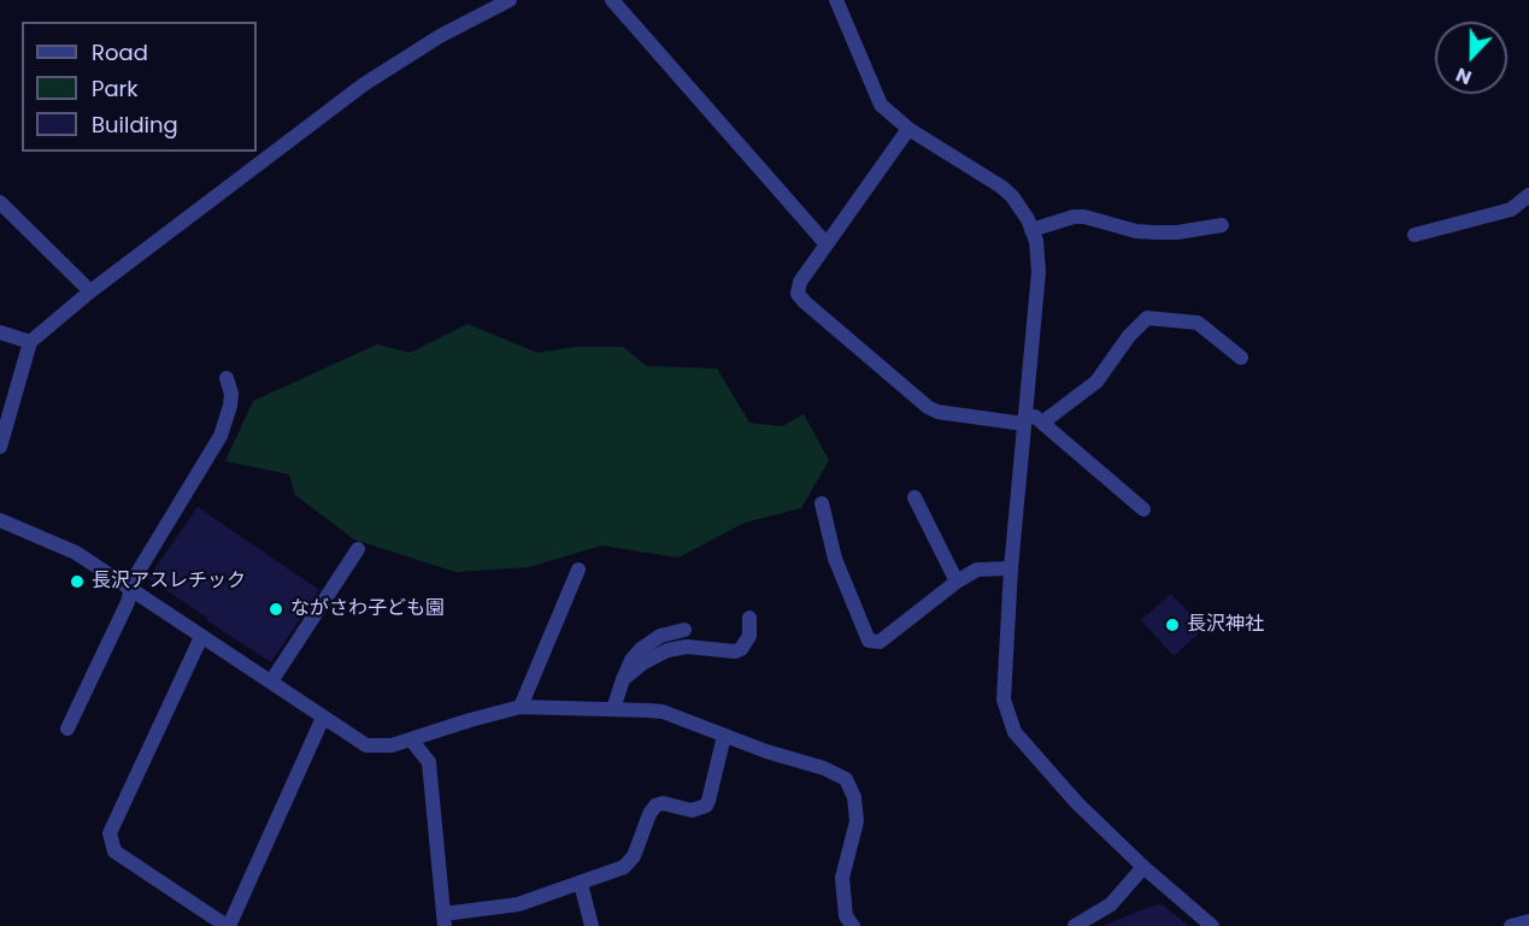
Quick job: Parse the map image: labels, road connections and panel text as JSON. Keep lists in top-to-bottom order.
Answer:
{
  "places": ["長沢アスレチック", "ながさわ子ども園", "長沢神社"],
  "legend": ["Road", "Park", "Building"],
  "north": "bottom"
}
